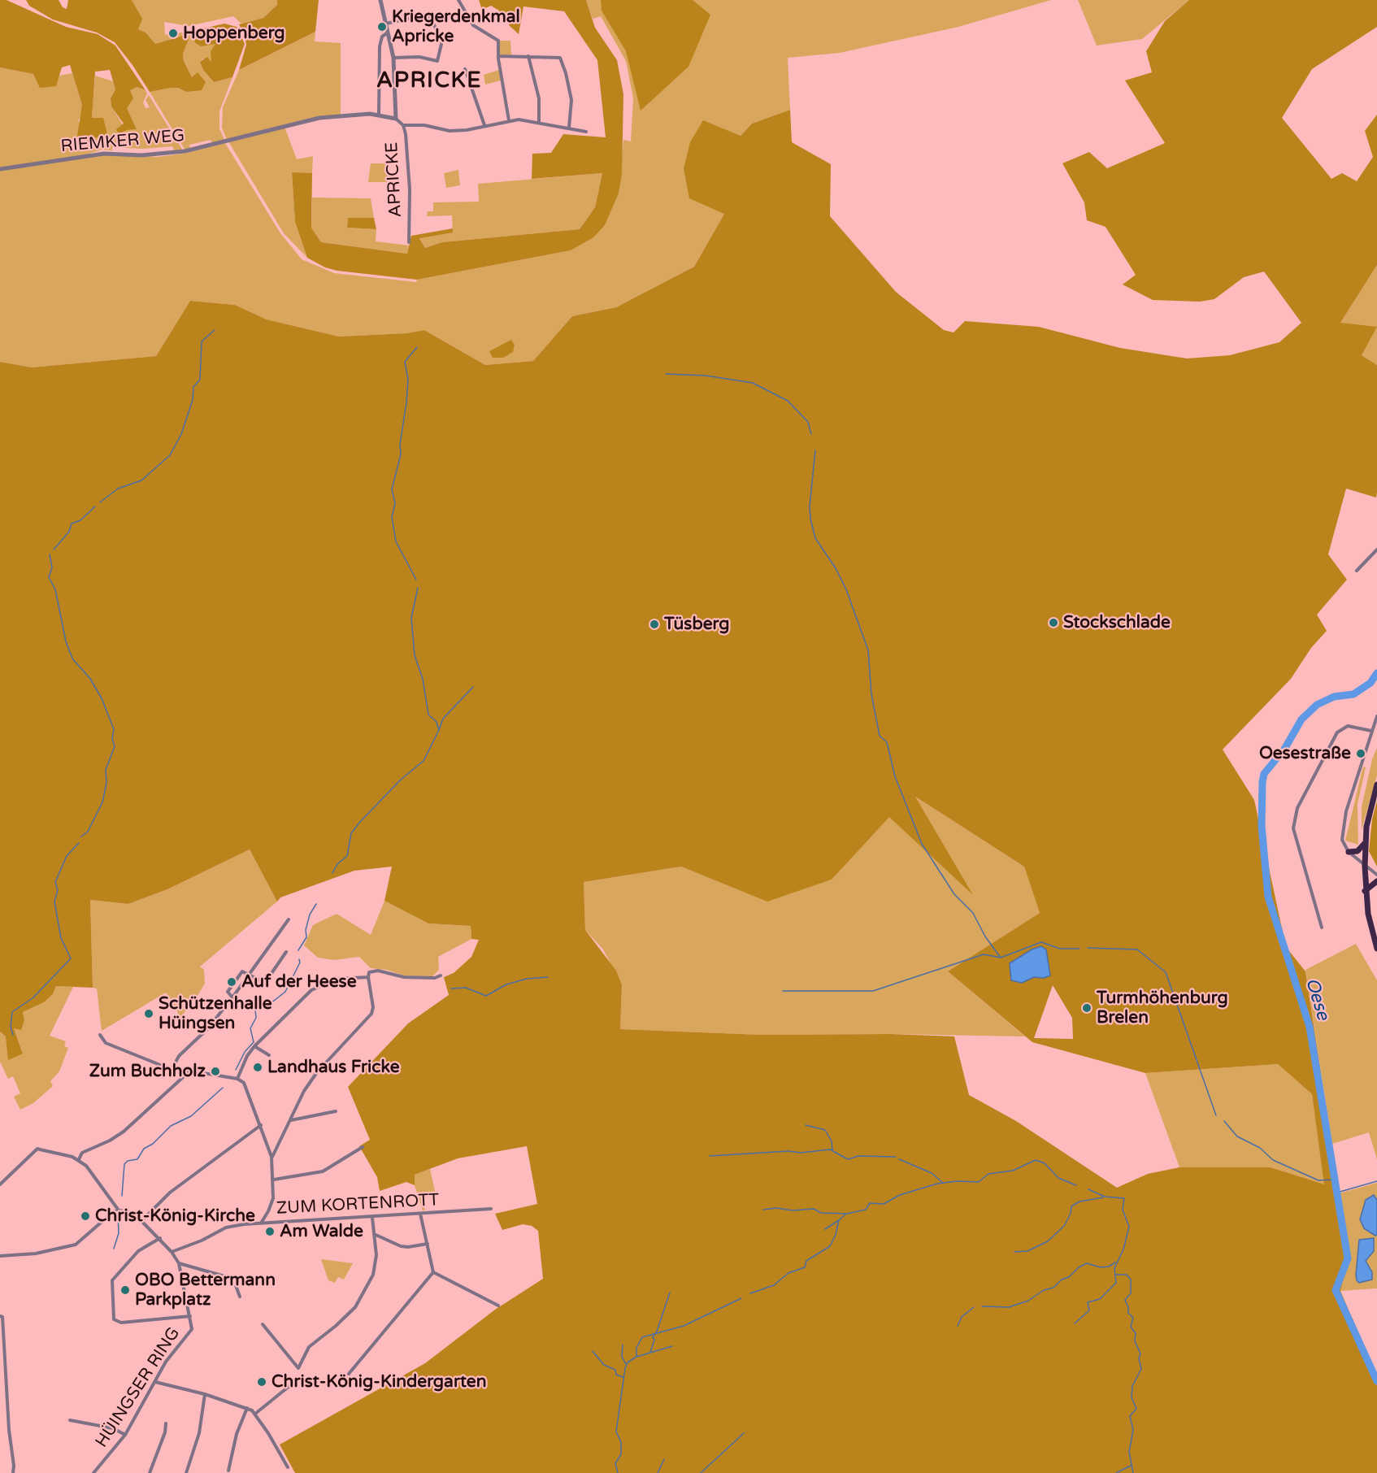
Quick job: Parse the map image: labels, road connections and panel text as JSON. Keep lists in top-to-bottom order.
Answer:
{
  "streets": {
    "street": [
      "RIEMKER WEG",
      "APRICKE",
      "ZUM KORTENROTT",
      "HÜINGSER RING"
    ]
  },
  "crossings": [
    ["RIEMKER WEG", "APRICKE"],
    ["ZUM KORTENROTT", "HÜINGSER RING"]
  ],
  "districts": ["APRICKE"],
  "water": ["Oese"],
  "places": [
    "Kriegerdenkmal Apricke",
    "Hoppenberg",
    "Stockschlade",
    "Tüsberg",
    "Oesestraße",
    "Auf der Heese",
    "Turmhöhenburg Brelen",
    "Schützenhalle Hüingsen",
    "Landhaus Fricke",
    "Zum Buchholz",
    "Christ-König-Kirche",
    "Am Walde",
    "OBO Bettermann Parkplatz",
    "Christ-König-Kindergarten"
  ]
}
